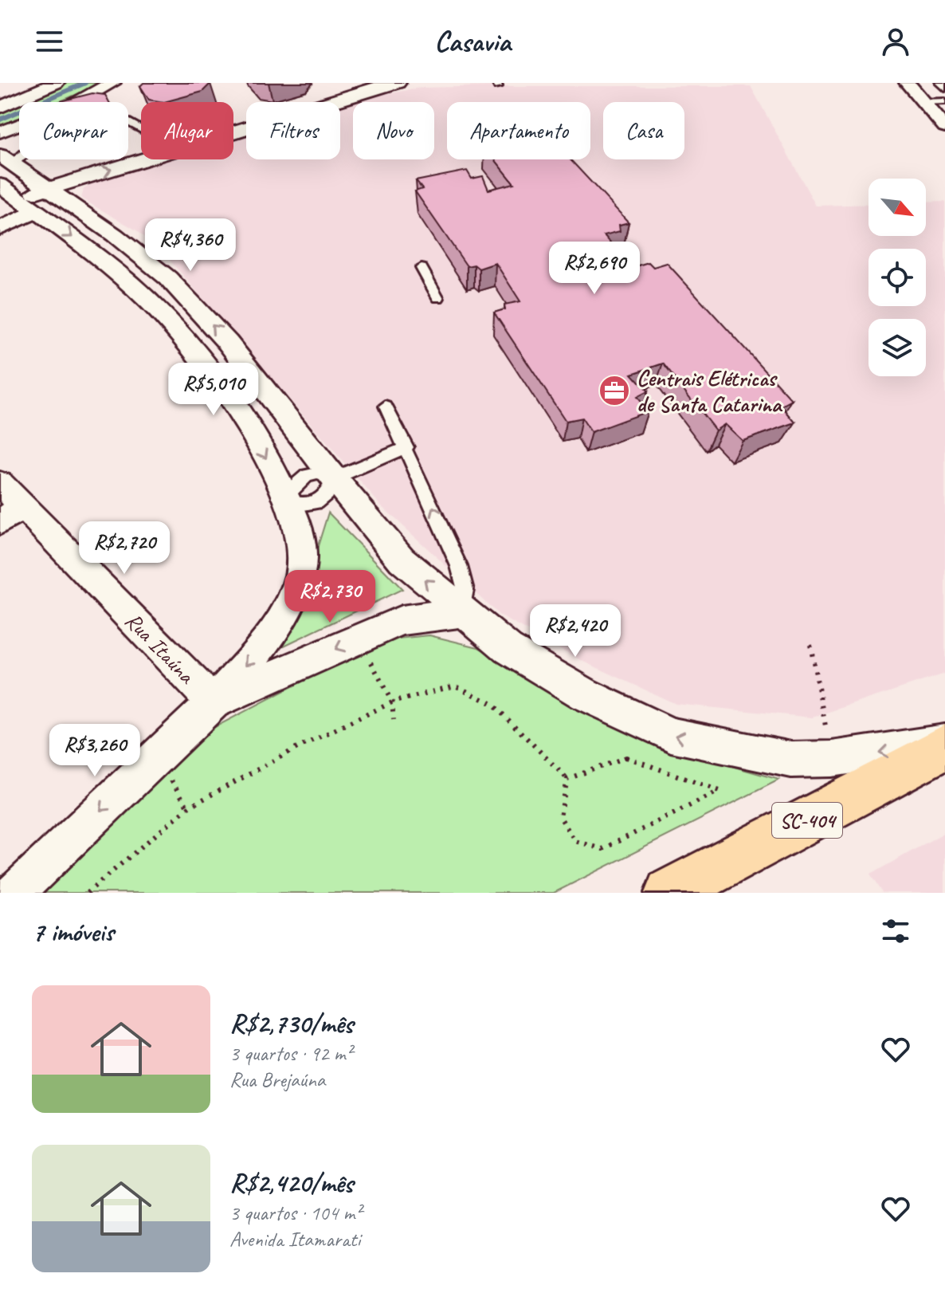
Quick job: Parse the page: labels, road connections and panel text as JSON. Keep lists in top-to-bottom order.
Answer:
{
  "streets": {
    "main road": ["SC-404"],
    "street": ["Rua Itaúna"]
  },
  "places": {
    "office": ["Centrais Elétricas de Santa Catarina"]
  },
  "north": "bottom right",
  "page": {
    "header": "Casavia",
    "chip": [
      "Comprar",
      "Alugar",
      "Filtros",
      "Novo",
      "Apartamento",
      "Casa"
    ],
    "price": [
      "R$4,360",
      "R$2,690",
      "R$5,010",
      "R$2,720",
      "R$2,730",
      "R$2,420",
      "R$3,260"
    ],
    "heading": "7 imóveis",
    "list": [
      {
        "name": "R$2,730/mês",
        "note": "3 quartos · 92 m² · Rua Brejaúna"
      },
      {
        "name": "R$2,420/mês",
        "note": "3 quartos · 104 m² · Avenida Itamarati"
      }
    ]
  }
}
